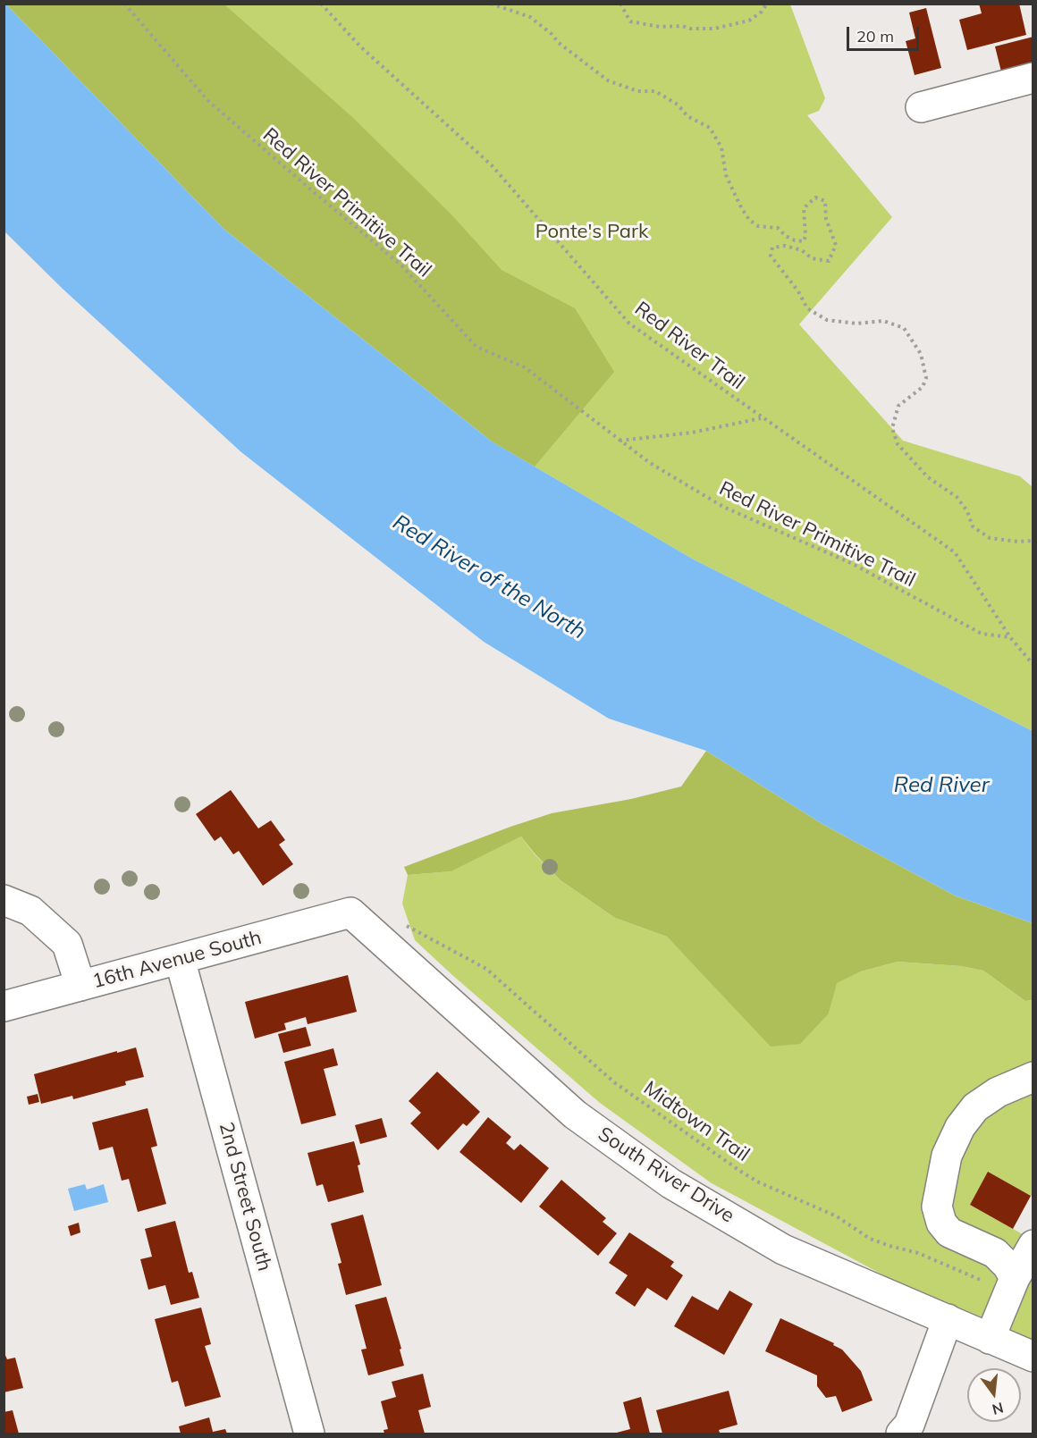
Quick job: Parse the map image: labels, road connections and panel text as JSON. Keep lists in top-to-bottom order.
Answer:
{
  "streets": {
    "street": ["16th Avenue South", "South River Drive", "2nd Street South"],
    "path": ["Red River Primitive Trail", "Red River Trail", "Midtown Trail"]
  },
  "crossings": [
    ["Red River Primitive Trail", "Red River Trail"],
    ["16th Avenue South", "Midtown Trail"],
    ["16th Avenue South", "South River Drive"],
    ["16th Avenue South", "2nd Street South"],
    ["Midtown Trail", "South River Drive"]
  ],
  "water": ["Red River of the North", "Red River"],
  "parks": ["Ponte's Park"],
  "scale_bar": "20 m",
  "north": "bottom"
}
